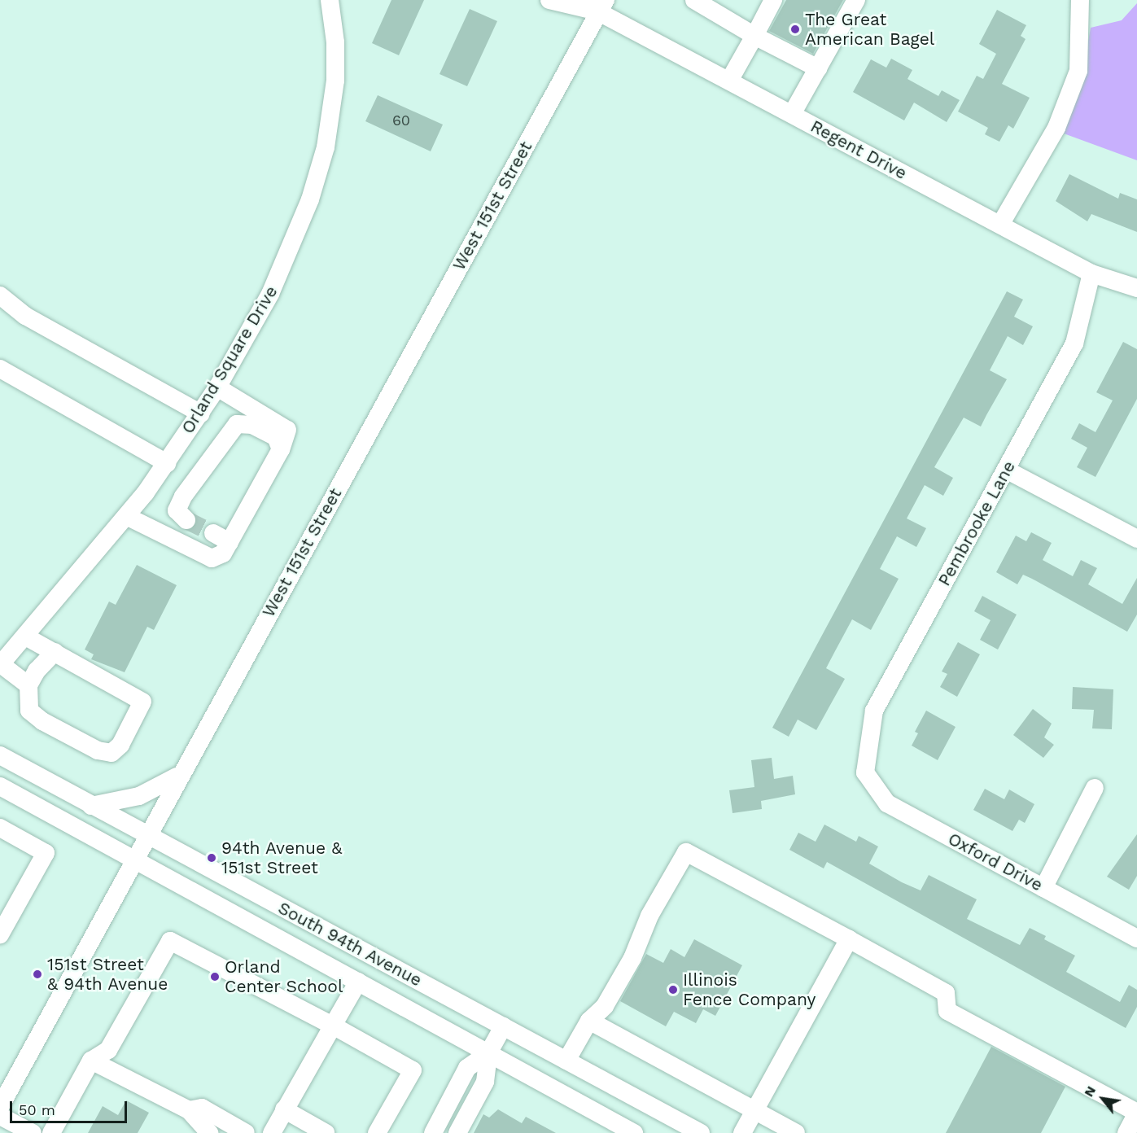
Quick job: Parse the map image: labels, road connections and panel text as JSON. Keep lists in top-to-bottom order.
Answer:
{
  "streets": {
    "street": [
      "Regent Drive",
      "West 151st Street",
      "Orland Square Drive",
      "Pembrooke Lane",
      "Oxford Drive",
      "South 94th Avenue"
    ]
  },
  "crossings": [
    ["Regent Drive", "West 151st Street"],
    ["Regent Drive", "Pembrooke Lane"],
    ["West 151st Street", "South 94th Avenue"],
    ["Pembrooke Lane", "Oxford Drive"]
  ],
  "places": [
    "The Great American Bagel",
    "94th Avenue & 151st Street",
    "151st Street & 94th Avenue",
    "Orland Center School",
    "Illinois Fence Company"
  ],
  "house_numbers": ["60"],
  "scale_bar": "50 m",
  "north": "top left"
}
